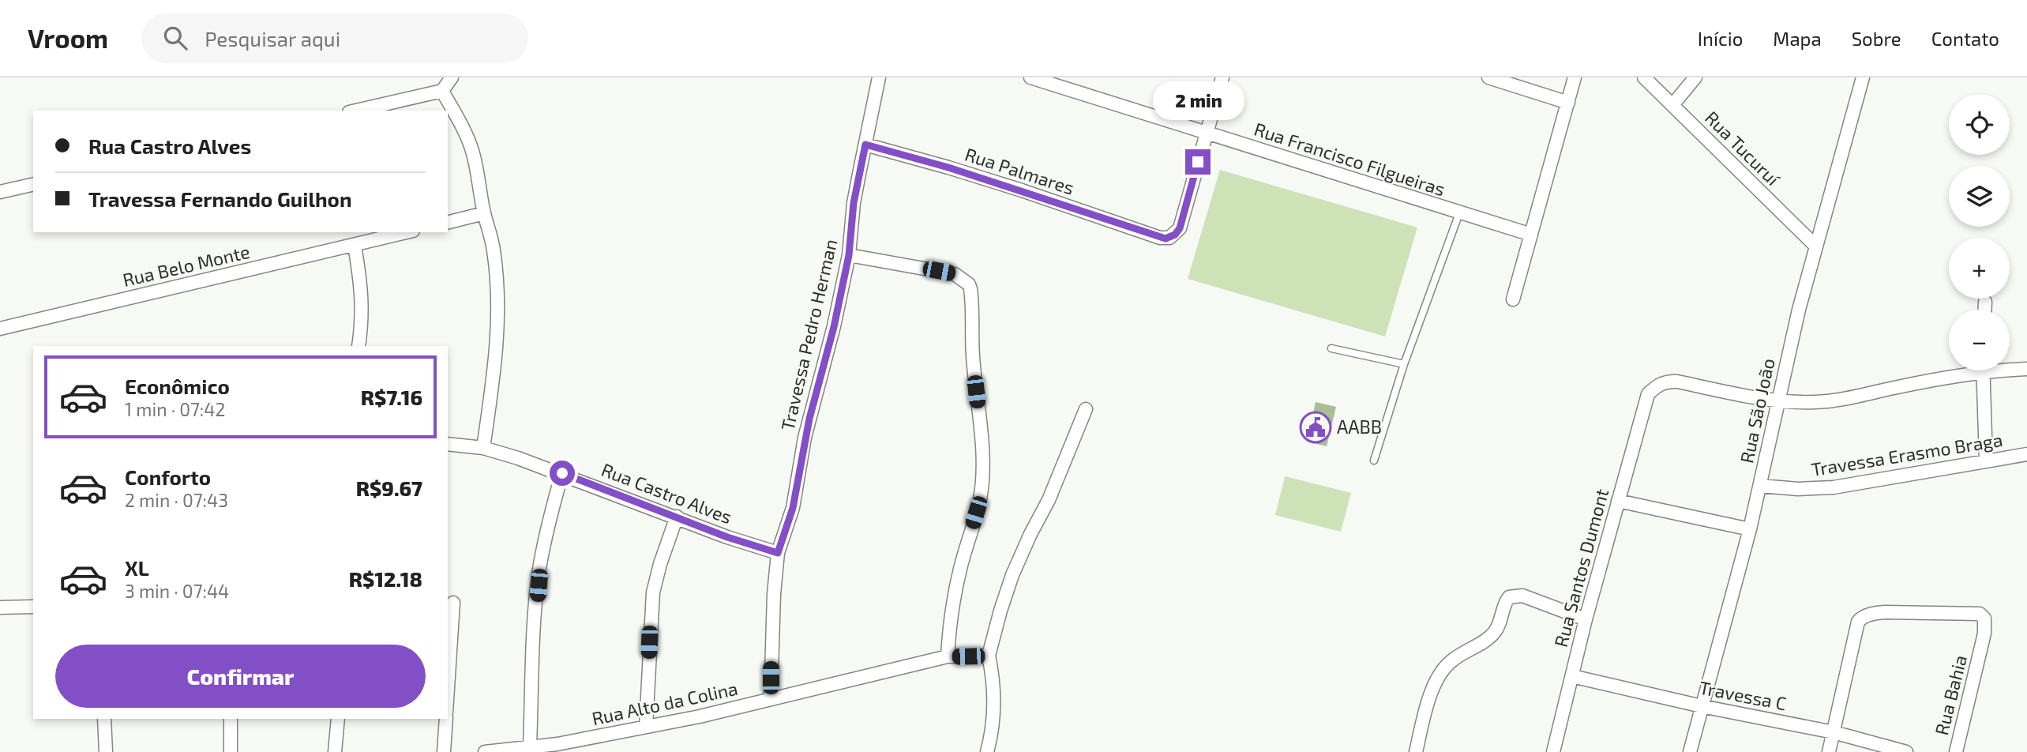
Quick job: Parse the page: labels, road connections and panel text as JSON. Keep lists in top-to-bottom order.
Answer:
{
  "streets": {
    "street": [
      "Rua Tucuruí",
      "Rua Francisco Filgueiras",
      "Rua Palmares",
      "Rua Belo Monte",
      "Travessa Pedro Herman",
      "Rua São João",
      "Travessa Erasmo Braga",
      "Rua Castro Alves",
      "Rua Santos Dumont",
      "Rua Bahia",
      "Travessa C",
      "Rua Alto da Colina"
    ]
  },
  "crossings": [
    ["Rua Tucuruí", "Rua São João"],
    ["Rua Francisco Filgueiras", "Rua Palmares"],
    ["Rua Palmares", "Travessa Pedro Herman"],
    ["Travessa Pedro Herman", "Rua Castro Alves"],
    ["Travessa Pedro Herman", "Rua Alto da Colina"],
    ["Rua São João", "Travessa Erasmo Braga"],
    ["Rua São João", "Rua Santos Dumont"],
    ["Rua São João", "Travessa C"],
    ["Rua Santos Dumont", "Travessa C"],
    ["Rua Bahia", "Travessa C"]
  ],
  "places": {
    "public building": ["AABB"]
  },
  "page": {
    "header": "Vroom",
    "search": "Pesquisar aqui",
    "nav": [
      "Início",
      "Mapa",
      "Sobre",
      "Contato"
    ],
    "bubble": "2 min",
    "map_buttons": ["+", "−"],
    "banner": ["Rua Castro Alves", "Travessa Fernando Guilhon"],
    "list": [
      {
        "name": "Econômico",
        "note": "1 min · 07:42",
        "value": "R$7.16"
      },
      {
        "name": "Conforto",
        "note": "2 min · 07:43",
        "value": "R$9.67"
      },
      {
        "name": "XL",
        "note": "3 min · 07:44",
        "value": "R$12.18"
      }
    ],
    "buttons": "Confirmar"
  }
}
